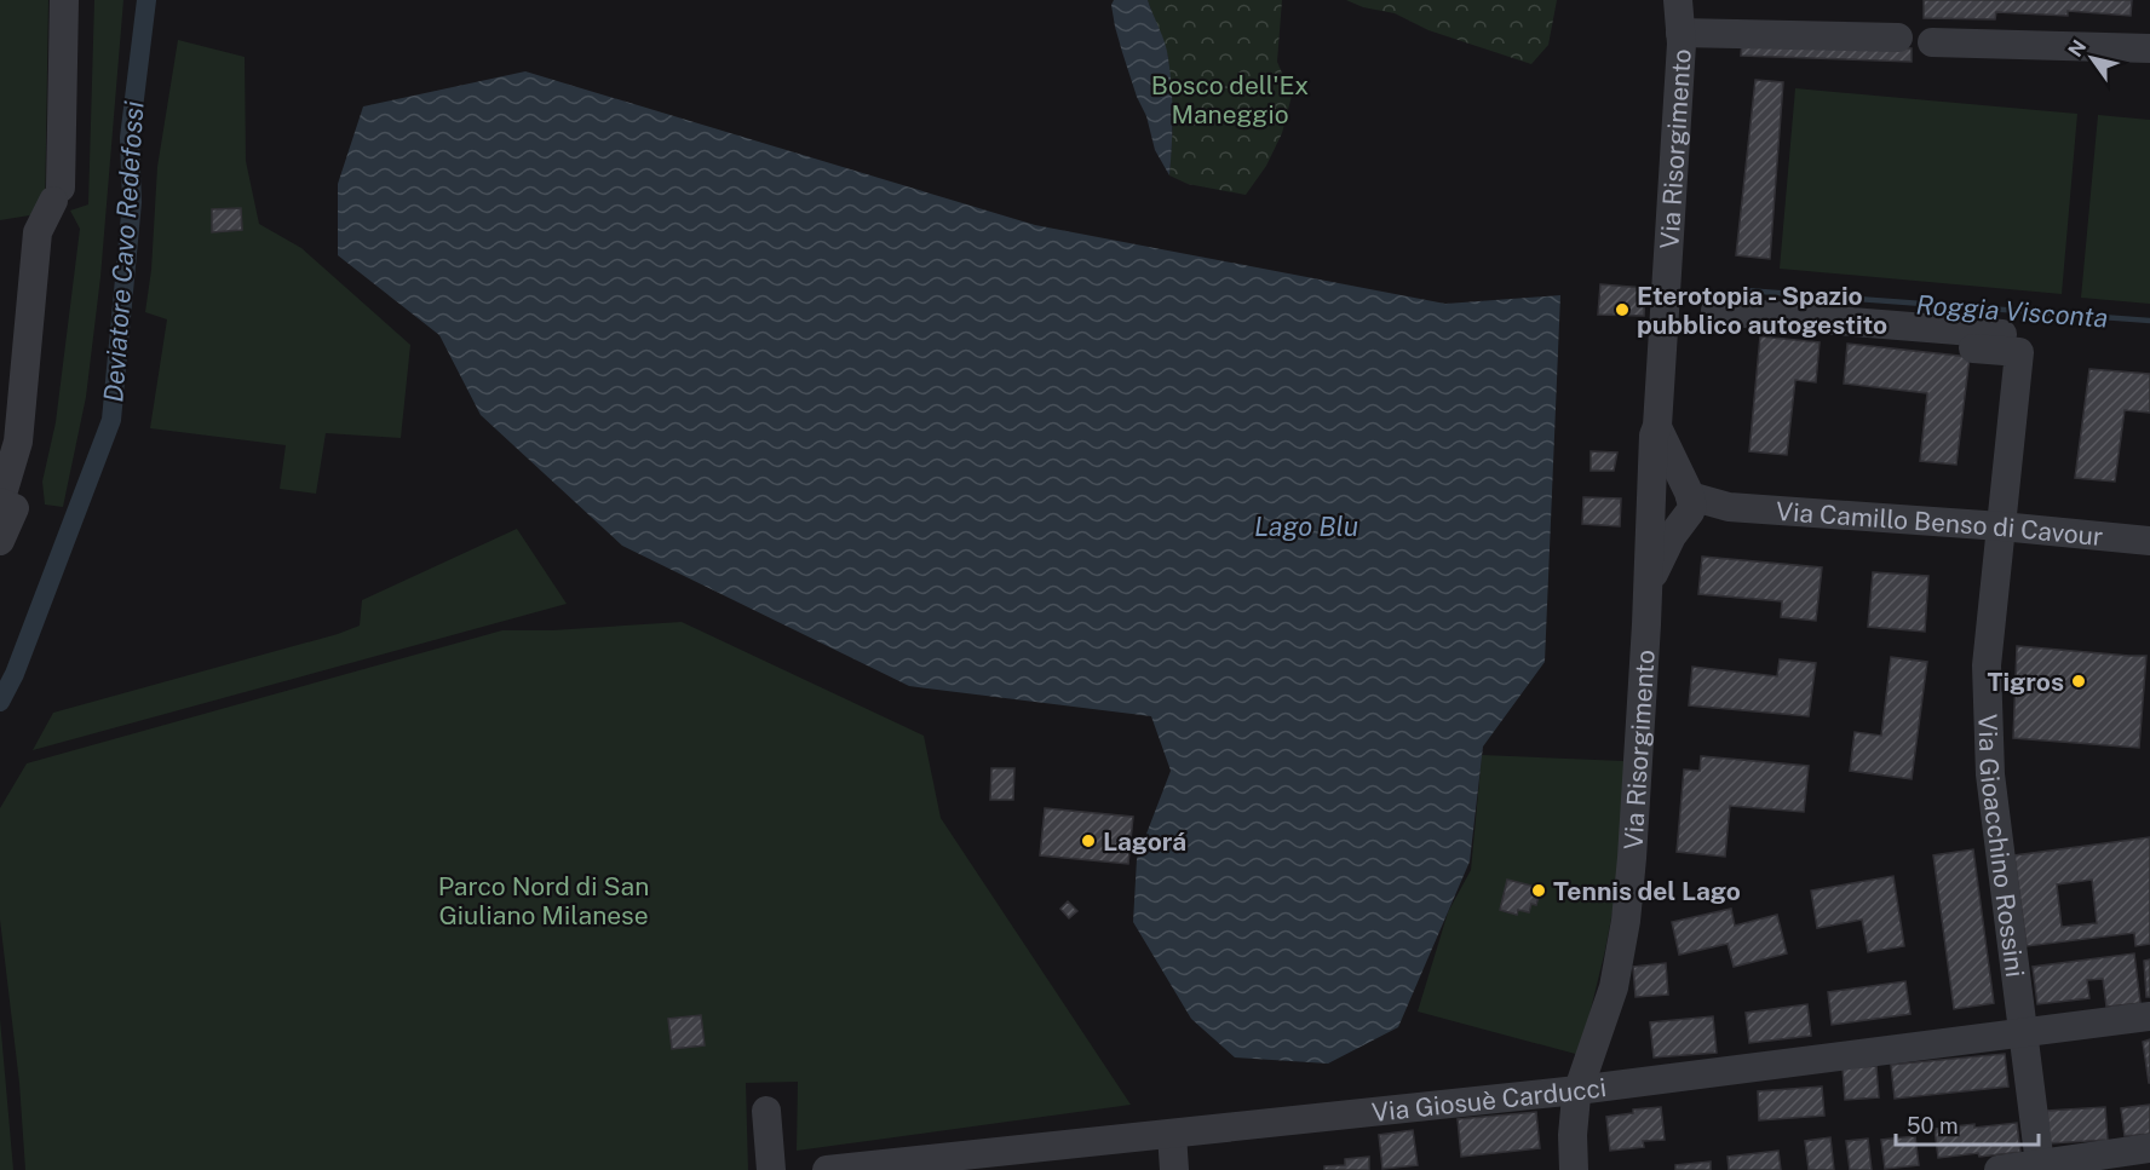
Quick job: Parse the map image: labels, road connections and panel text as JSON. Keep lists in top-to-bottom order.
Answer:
{
  "streets": {
    "street": [
      "Via Risorgimento",
      "Via Camillo Benso di Cavour",
      "Via Gioacchino Rossini",
      "Via Giosuè Carducci"
    ]
  },
  "crossings": [
    ["Via Risorgimento", "Via Camillo Benso di Cavour"],
    ["Via Risorgimento", "Via Giosuè Carducci"],
    ["Via Camillo Benso di Cavour", "Via Gioacchino Rossini"],
    ["Via Gioacchino Rossini", "Via Giosuè Carducci"]
  ],
  "water": ["Deviatore Cavo Redefossi", "Roggia Visconta", "Lago Blu"],
  "parks": ["Bosco dell'Ex Maneggio", "Parco Nord di San Giuliano Milanese"],
  "places": [
    "Eterotopia - Spazio pubblico autogestito",
    "Tigros",
    "Lagorá",
    "Tennis del Lago"
  ],
  "scale_bar": "50 m",
  "north": "top left"
}
